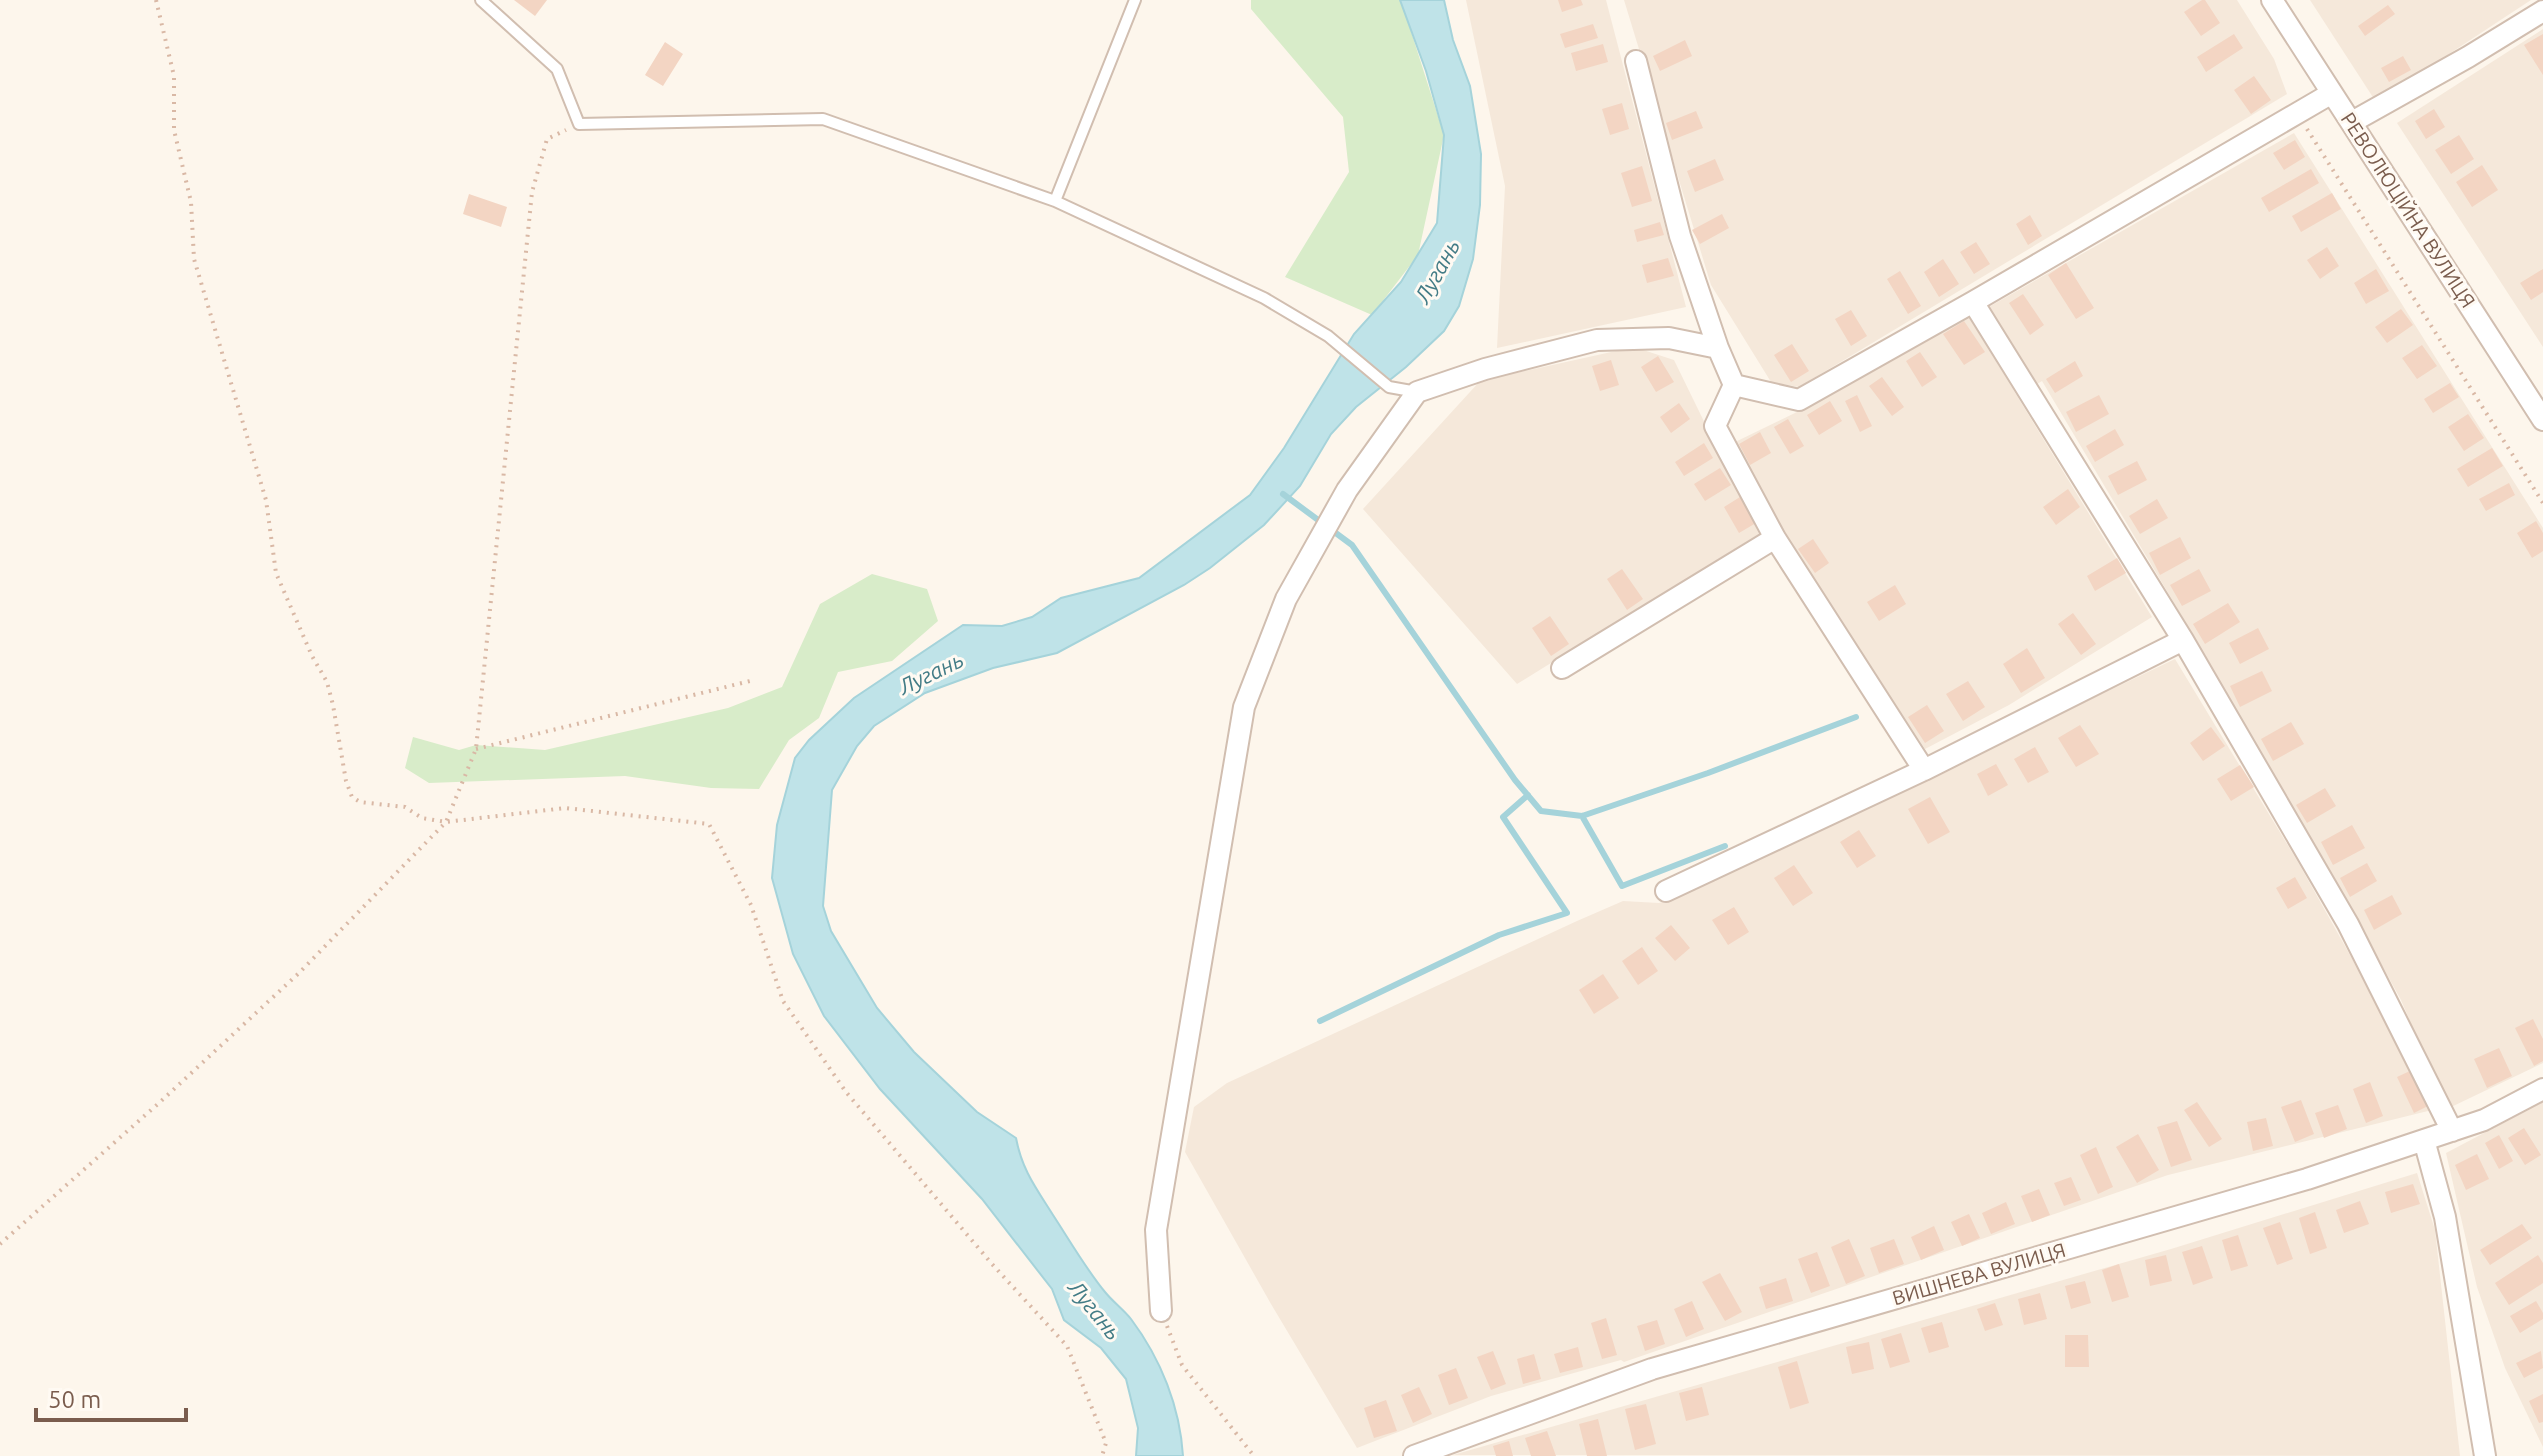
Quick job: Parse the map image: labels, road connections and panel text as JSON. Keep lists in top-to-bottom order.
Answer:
{
  "streets": {
    "street": ["РЕВОЛЮЦІЙНА ВУЛИЦЯ", "ВИШНЕВА ВУЛИЦЯ"]
  },
  "water": ["Лугань"],
  "scale_bar": "50 m"
}
